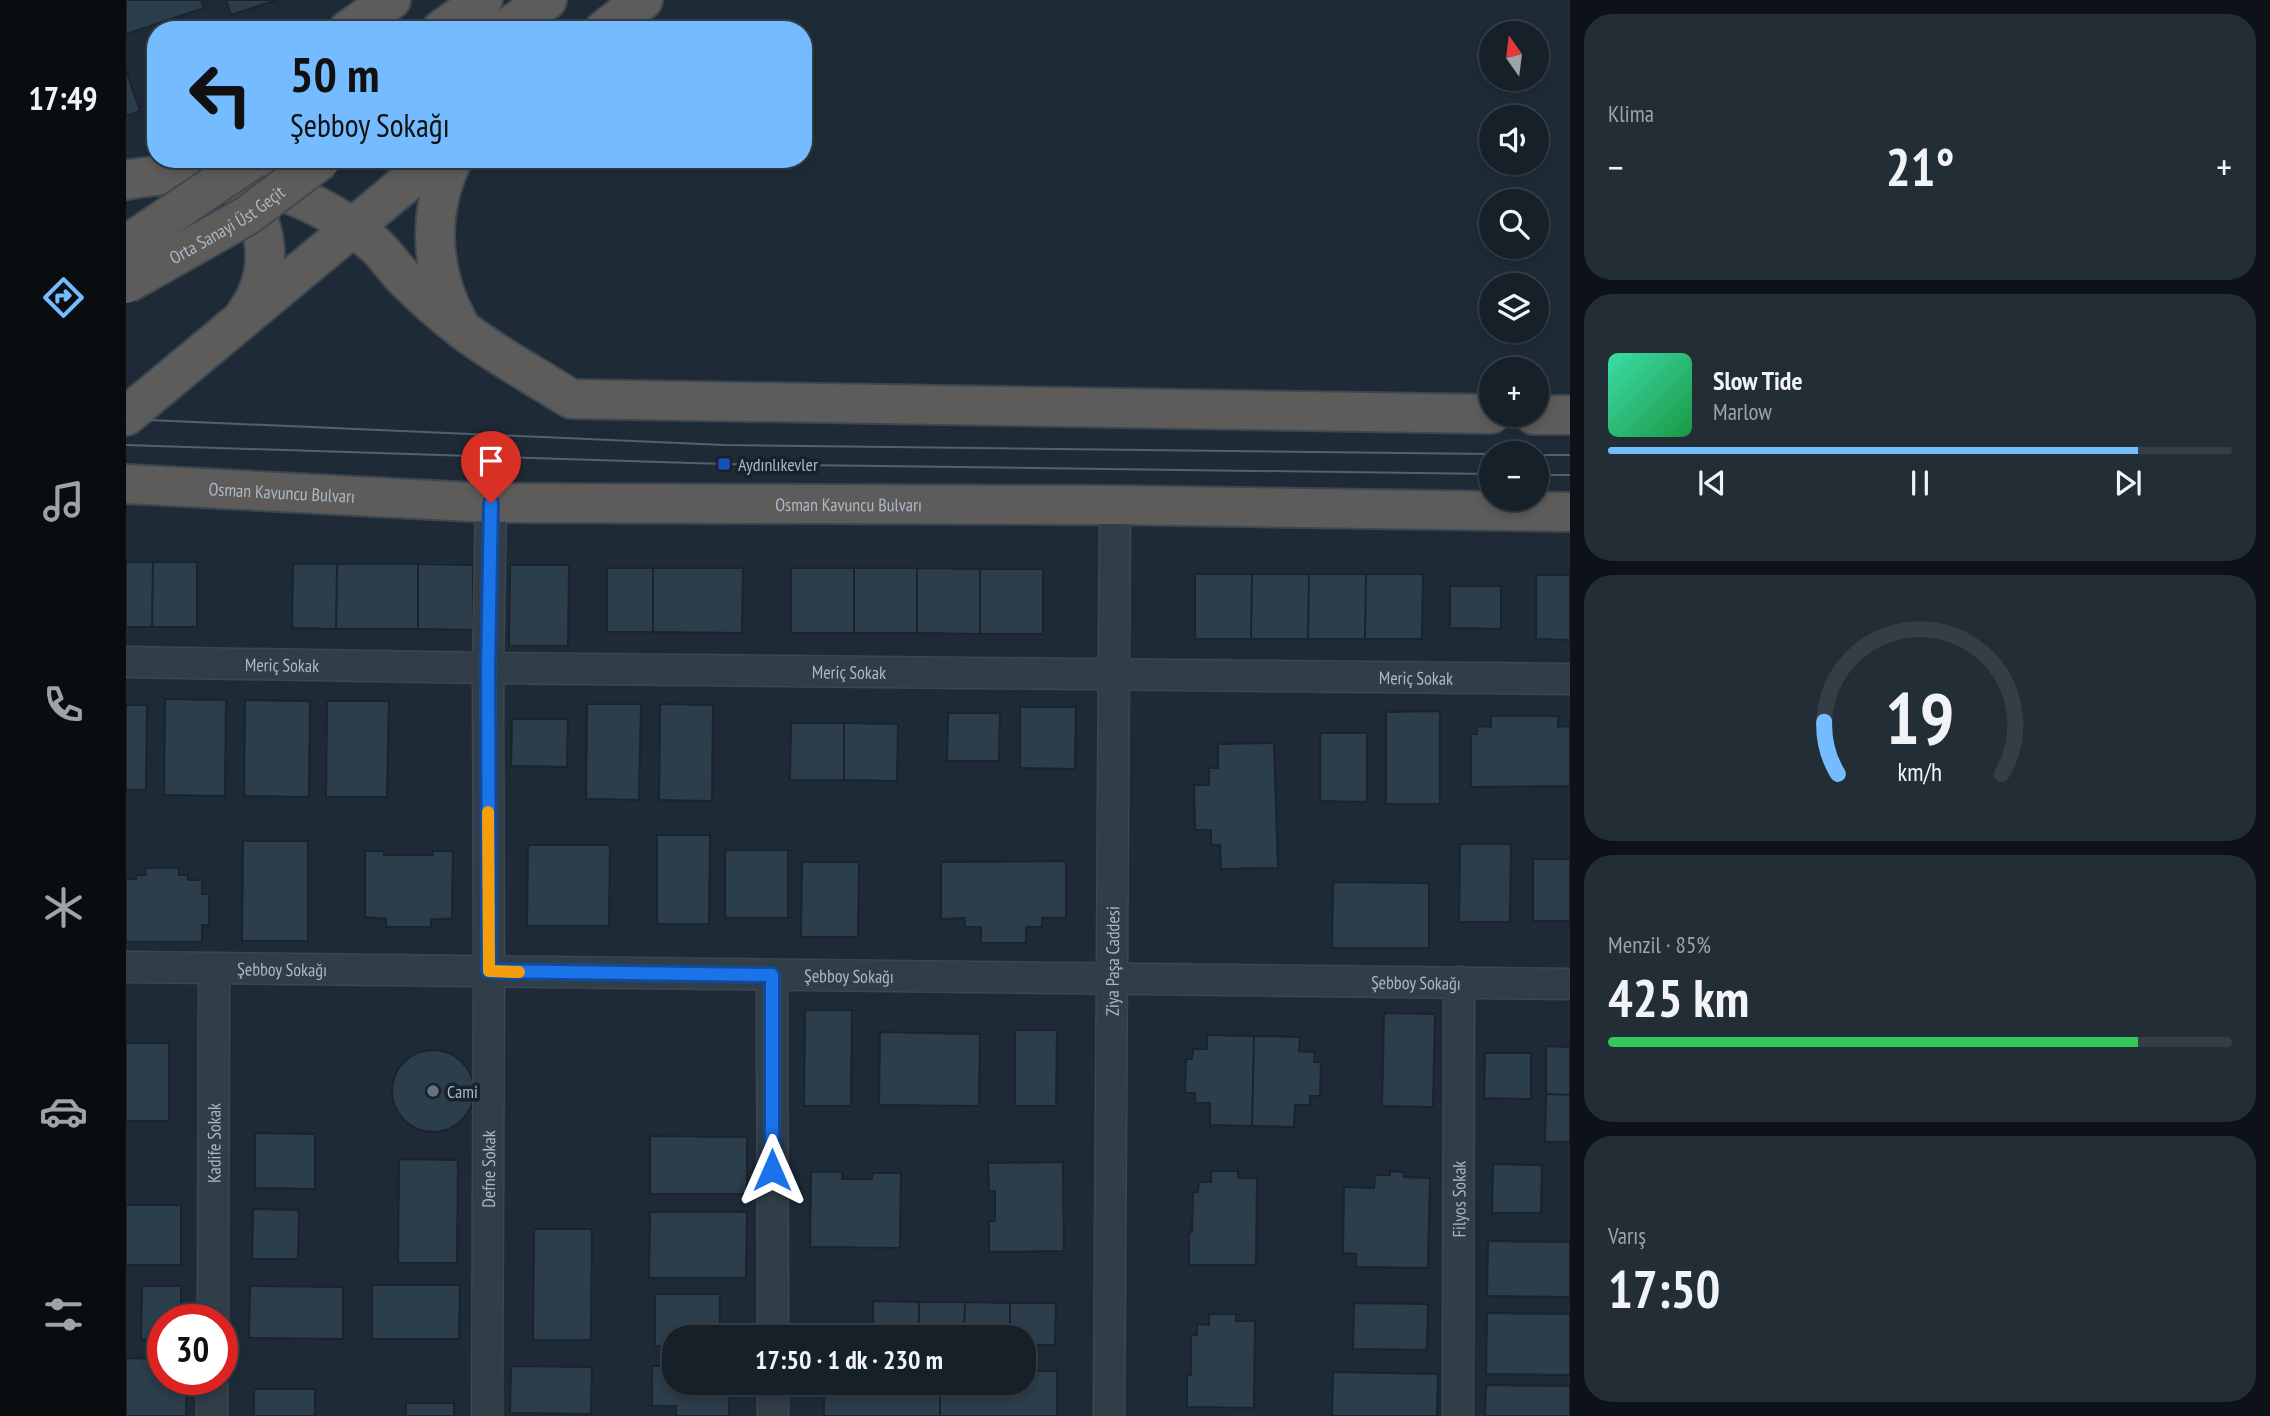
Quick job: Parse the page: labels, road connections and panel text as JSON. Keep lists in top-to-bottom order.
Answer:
{
  "streets": {
    "highway": ["Orta Sanayi Üst Geçit", "Osman Kavuncu Bulvarı"],
    "street": [
      "Meriç Sokak",
      "Ziya Paşa Caddesi",
      "Şebboy Sokağı",
      "Kadife Sokak",
      "Defne Sokak",
      "Filyos Sokak"
    ]
  },
  "crossings": [
    ["Osman Kavuncu Bulvarı", "Ziya Paşa Caddesi"],
    ["Osman Kavuncu Bulvarı", "Defne Sokak"],
    ["Meriç Sokak", "Ziya Paşa Caddesi"],
    ["Meriç Sokak", "Defne Sokak"],
    ["Ziya Paşa Caddesi", "Şebboy Sokağı"],
    ["Şebboy Sokağı", "Kadife Sokak"],
    ["Şebboy Sokağı", "Defne Sokak"],
    ["Şebboy Sokağı", "Filyos Sokak"]
  ],
  "places": {
    "transit": ["Aydınlıkevler"],
    "other": ["Cami"]
  },
  "north": "top",
  "page": {
    "tabs": "17:49",
    "tile": [
      "Klima",
      ["Menzil · 85%", "425 km"],
      ["Varış", "17:50"]
    ],
    "map_buttons": ["+", "−"],
    "turn": ["50 m", "Şebboy Sokağı"],
    "heat": ["−", "21°", "+"],
    "song": ["Slow Tide", "Marlow"],
    "limit": "30",
    "trip": "17:50 · 1 dk · 230 m",
    "gauge": ["19", "km/h"]
  }
}
